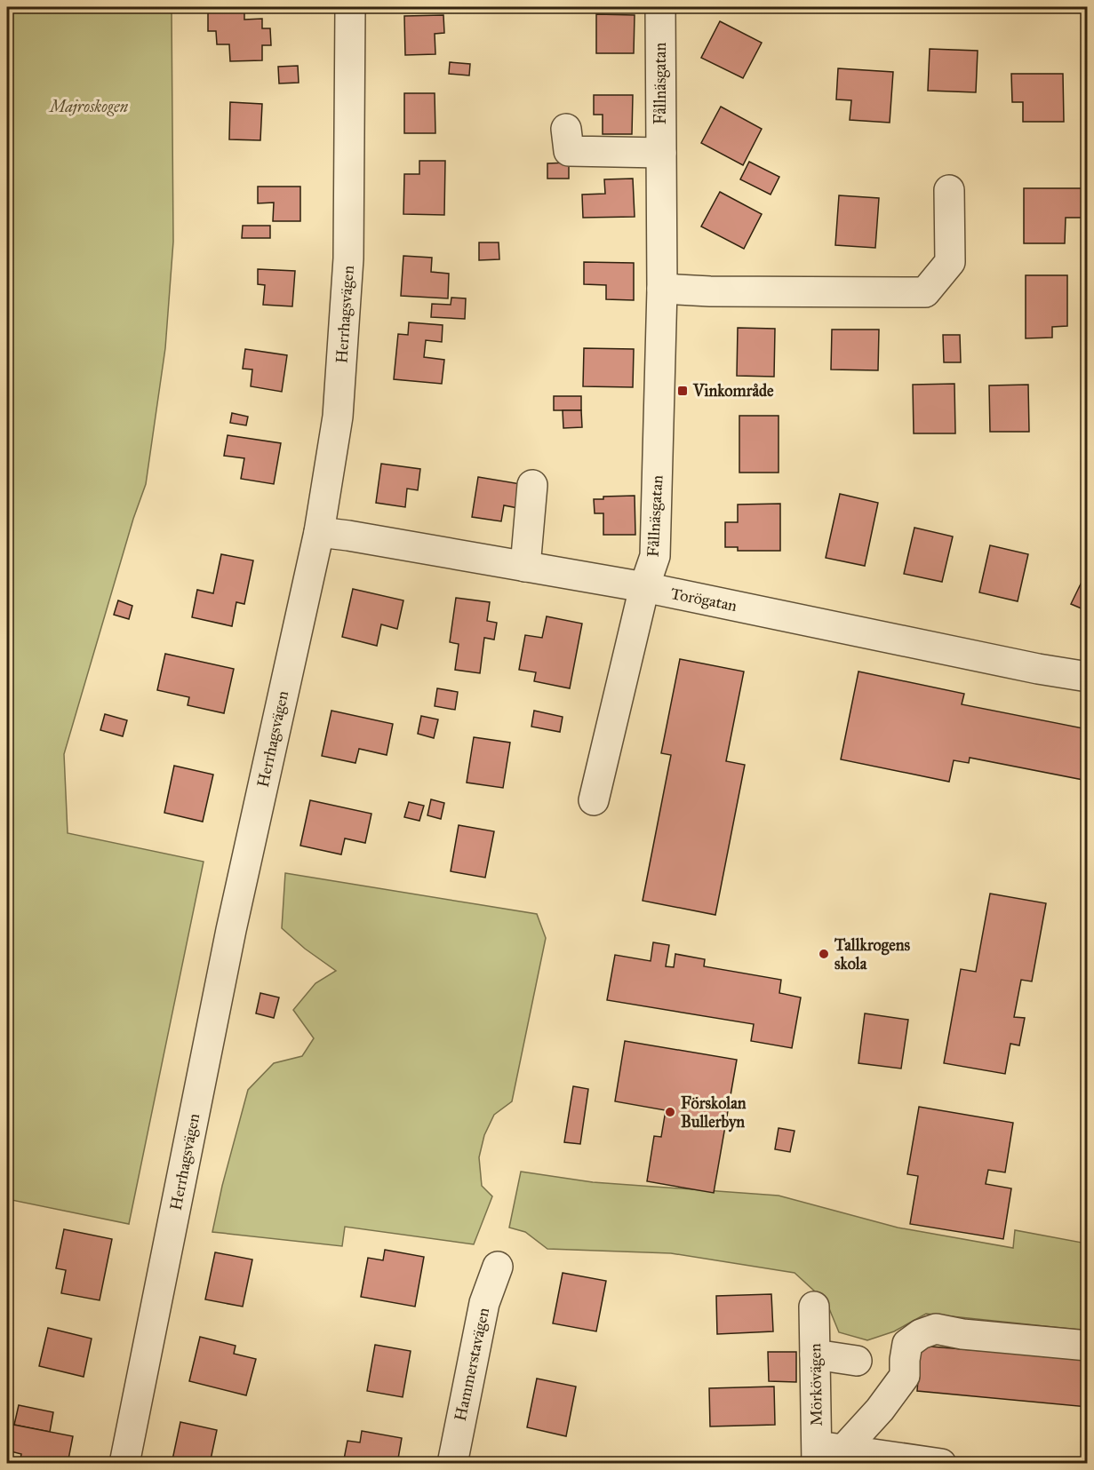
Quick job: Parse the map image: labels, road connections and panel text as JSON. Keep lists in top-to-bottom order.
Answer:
{
  "streets": {
    "street": [
      "Fållnäsgatan",
      "Herrhagsvägen",
      "Torögatan",
      "Hammerstavägen",
      "Mörkövägen"
    ]
  },
  "crossings": [
    ["Fållnäsgatan", "Torögatan"],
    ["Herrhagsvägen", "Torögatan"]
  ],
  "parks": ["Majroskogen"],
  "places": {
    "transit": ["Vinkområde"],
    "other": ["Tallkrogens skola", "Förskolan Bullerbyn"]
  }
}
